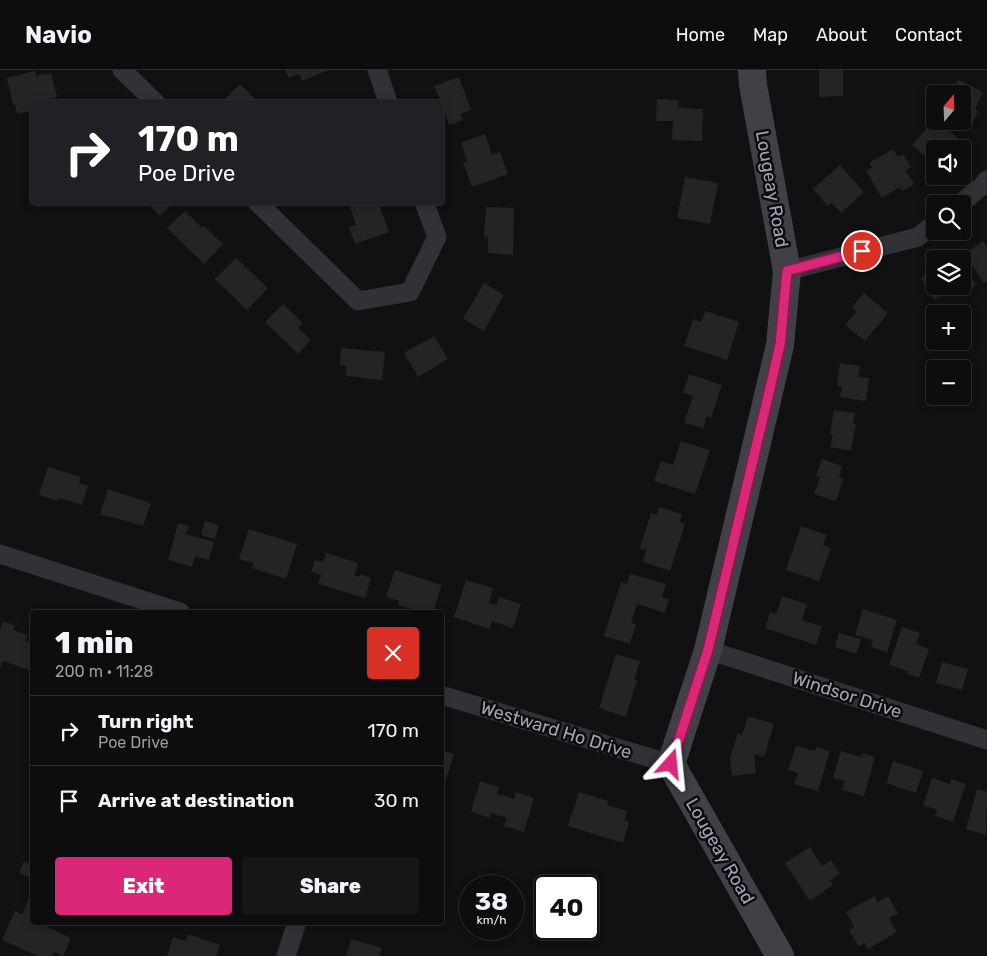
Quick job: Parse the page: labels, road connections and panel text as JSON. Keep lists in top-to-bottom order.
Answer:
{
  "streets": {
    "street": ["Lougeay Road", "Windsor Drive", "Westward Ho Drive"]
  },
  "crossings": [
    ["Lougeay Road", "Windsor Drive"],
    ["Lougeay Road", "Westward Ho Drive"]
  ],
  "north": "top",
  "page": {
    "header": "Navio",
    "nav": [
      "Home",
      "Map",
      "About",
      "Contact"
    ],
    "map_buttons": ["+", "−"],
    "turn": ["170 m", "Poe Drive"],
    "heading": ["1 min", "200 m · 11:28"],
    "list": [
      {
        "name": "Turn right",
        "note": "Poe Drive",
        "value": "170 m"
      },
      {
        "name": "Arrive at destination",
        "value": "30 m"
      }
    ],
    "buttons": ["Exit", "Share"],
    "speed": "38 km/h",
    "limit": "40"
  }
}
